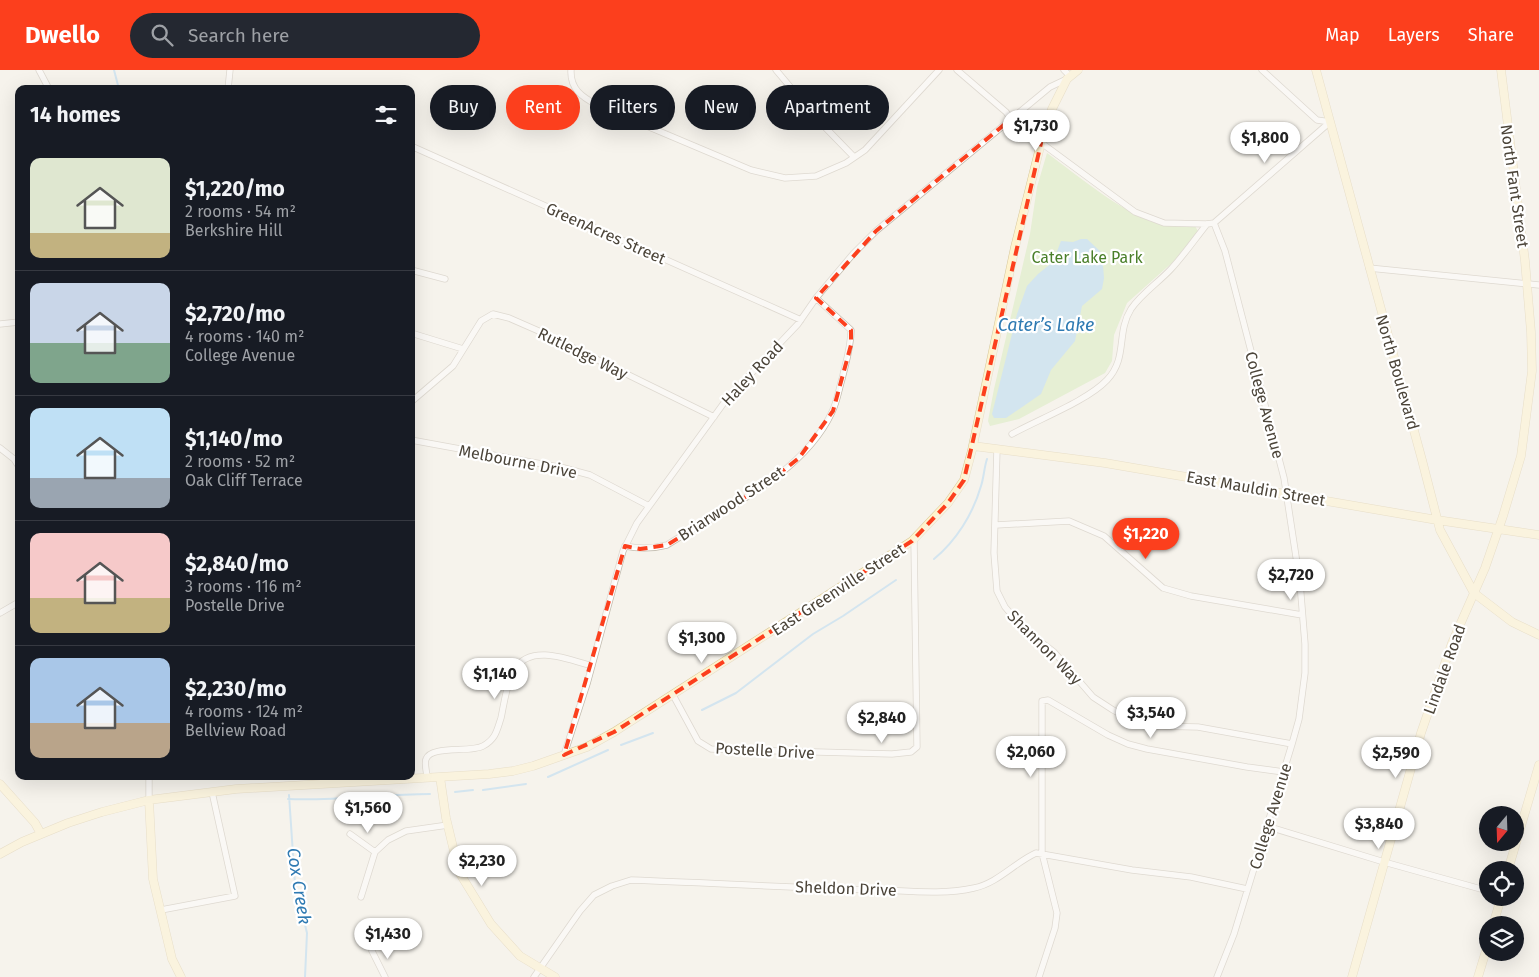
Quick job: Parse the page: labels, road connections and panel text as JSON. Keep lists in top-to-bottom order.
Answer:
{
  "streets": {
    "street": [
      "North Fant Street",
      "GreenAcres Street",
      "Rutledge Way",
      "North Boulevard",
      "Haley Road",
      "College Avenue",
      "Melbourne Drive",
      "East Mauldin Street",
      "Briarwood Street",
      "East Greenville Street",
      "Shannon Way",
      "Lindale Road",
      "Postelle Drive",
      "Sheldon Drive"
    ]
  },
  "crossings": [
    ["North Fant Street", "North Boulevard"],
    ["North Fant Street", "East Mauldin Street"],
    ["North Fant Street", "Lindale Road"],
    ["GreenAcres Street", "Haley Road"],
    ["Rutledge Way", "Haley Road"],
    ["North Boulevard", "East Mauldin Street"],
    ["North Boulevard", "Lindale Road"],
    ["Haley Road", "Melbourne Drive"],
    ["Haley Road", "Briarwood Street"],
    ["Haley Road", "East Greenville Street"],
    ["College Avenue", "East Mauldin Street"],
    ["College Avenue", "Shannon Way"],
    ["East Mauldin Street", "East Greenville Street"],
    ["East Mauldin Street", "Shannon Way"],
    ["East Greenville Street", "Postelle Drive"],
    ["Shannon Way", "Sheldon Drive"]
  ],
  "water": ["Cater’s Lake", "Cox Creek"],
  "parks": ["Cater Lake Park"],
  "north": "bottom",
  "page": {
    "header": "Dwello",
    "search": "Search here",
    "nav": ["Map", "Layers", "Share"],
    "chip": [
      "Buy",
      "Rent",
      "Filters",
      "New",
      "Apartment"
    ],
    "heading": "14 homes",
    "price": [
      "$1,730",
      "$1,800",
      "$1,220",
      "$2,720",
      "$1,300",
      "$1,140",
      "$3,540",
      "$2,840",
      "$2,060",
      "$2,590",
      "$1,560",
      "$3,840",
      "$2,230",
      "$1,430"
    ],
    "list": [
      {
        "name": "$1,220/mo",
        "note": "2 rooms · 54 m² · Berkshire Hill"
      },
      {
        "name": "$2,720/mo",
        "note": "4 rooms · 140 m² · College Avenue"
      },
      {
        "name": "$1,140/mo",
        "note": "2 rooms · 52 m² · Oak Cliff Terrace"
      },
      {
        "name": "$2,840/mo",
        "note": "3 rooms · 116 m² · Postelle Drive"
      },
      {
        "name": "$2,230/mo",
        "note": "4 rooms · 124 m² · Bellview Road"
      }
    ]
  }
}
